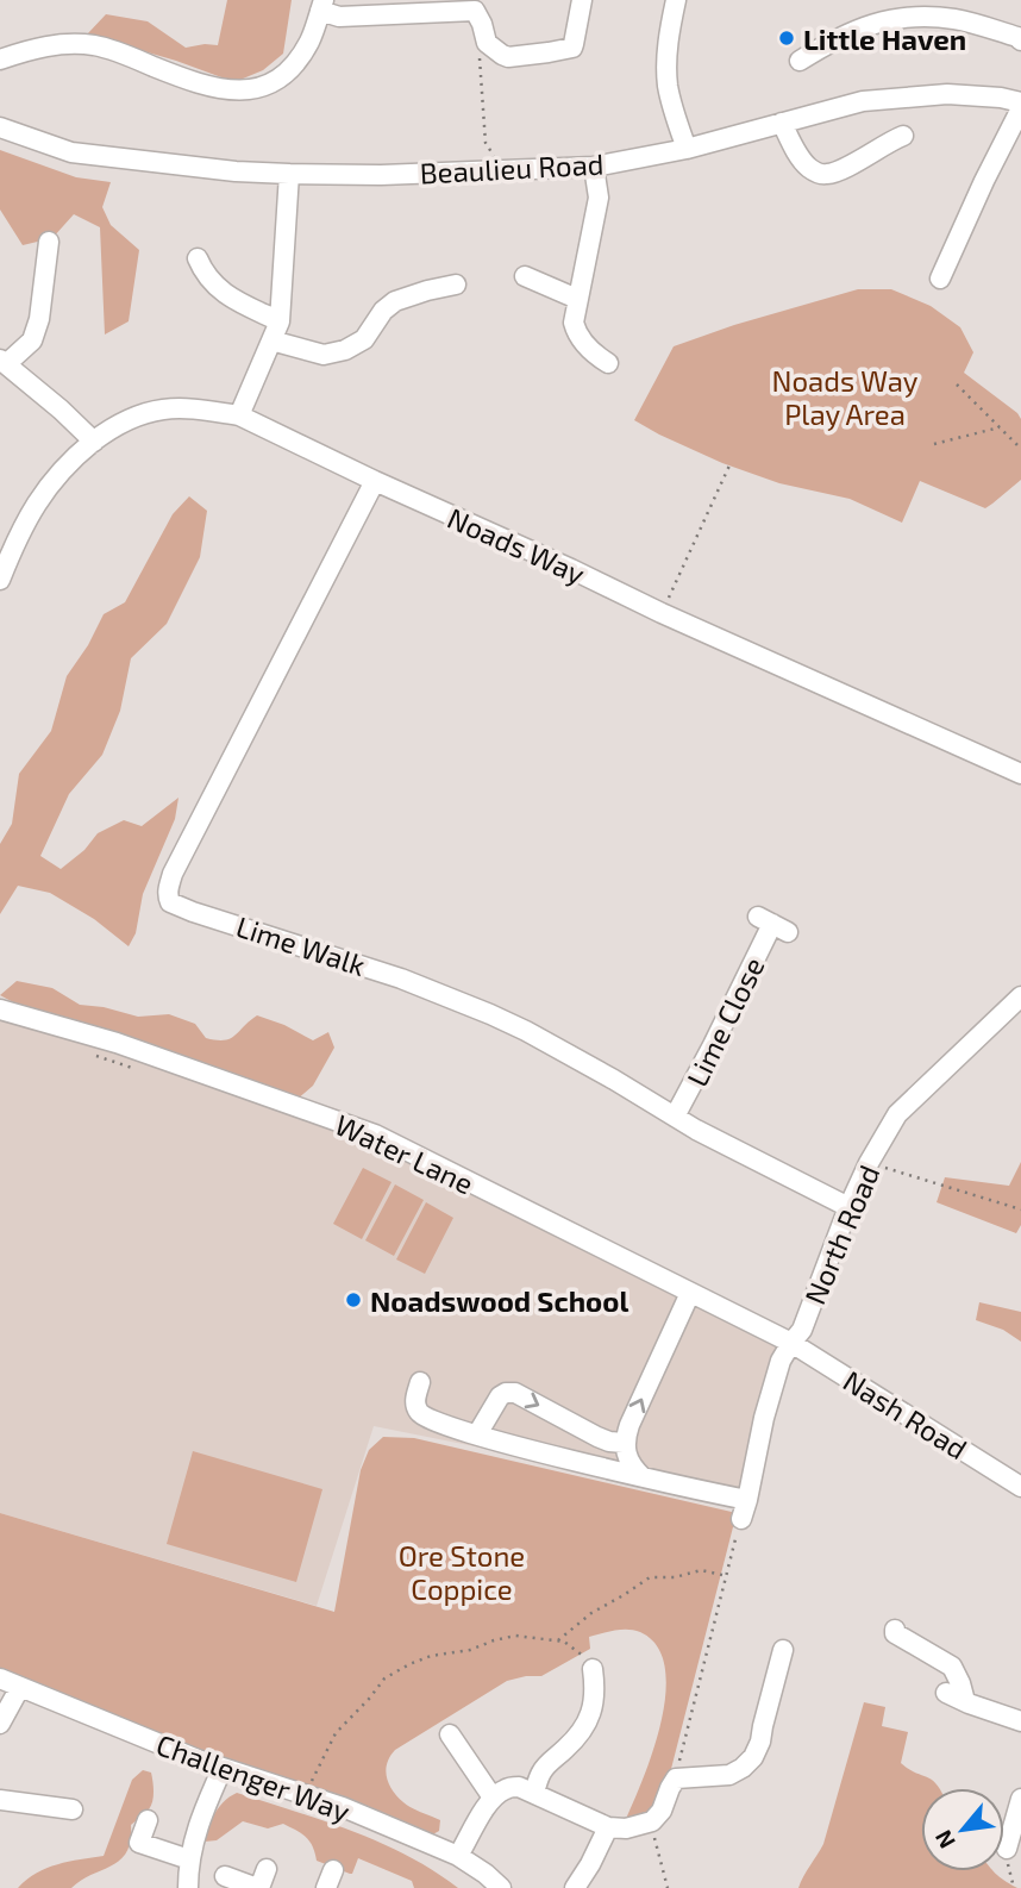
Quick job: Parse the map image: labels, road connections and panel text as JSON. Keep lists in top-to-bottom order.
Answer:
{
  "streets": {
    "street": [
      "Beaulieu Road",
      "Noads Way",
      "Lime Walk",
      "Lime Close",
      "Water Lane",
      "North Road",
      "Nash Road",
      "Challenger Way"
    ]
  },
  "crossings": [
    ["Noads Way", "Lime Walk"],
    ["Lime Walk", "Lime Close"],
    ["Lime Walk", "North Road"],
    ["Water Lane", "North Road"],
    ["Water Lane", "Nash Road"],
    ["North Road", "Nash Road"]
  ],
  "parks": ["Noads Way Play Area", "Ore Stone Coppice"],
  "places": ["Little Haven", "Noadswood School"],
  "north": "bottom left"
}
